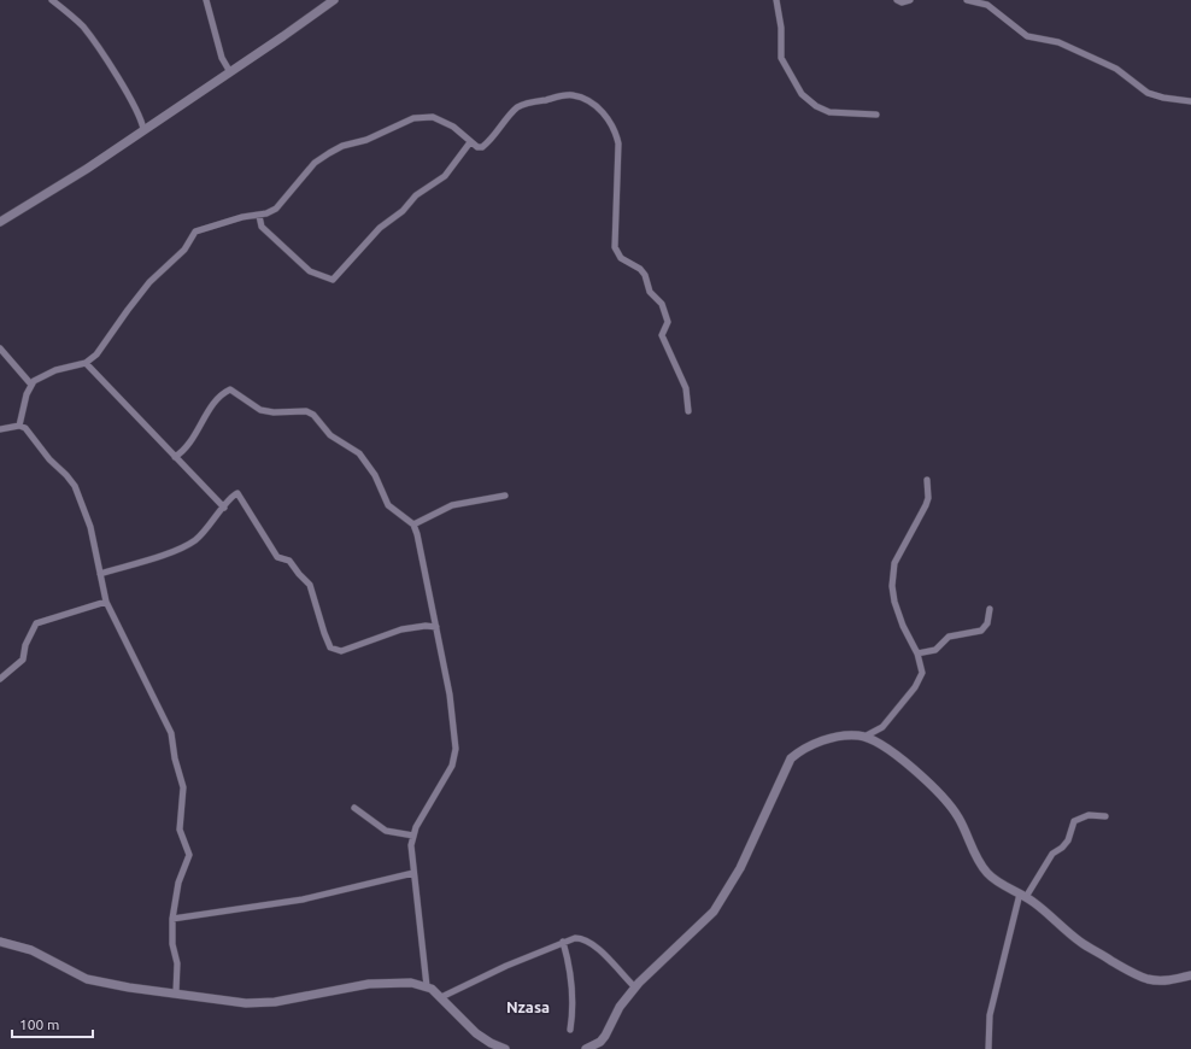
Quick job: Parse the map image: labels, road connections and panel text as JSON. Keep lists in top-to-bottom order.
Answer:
{
  "districts": ["Nzasa"],
  "scale_bar": "100 m"
}
